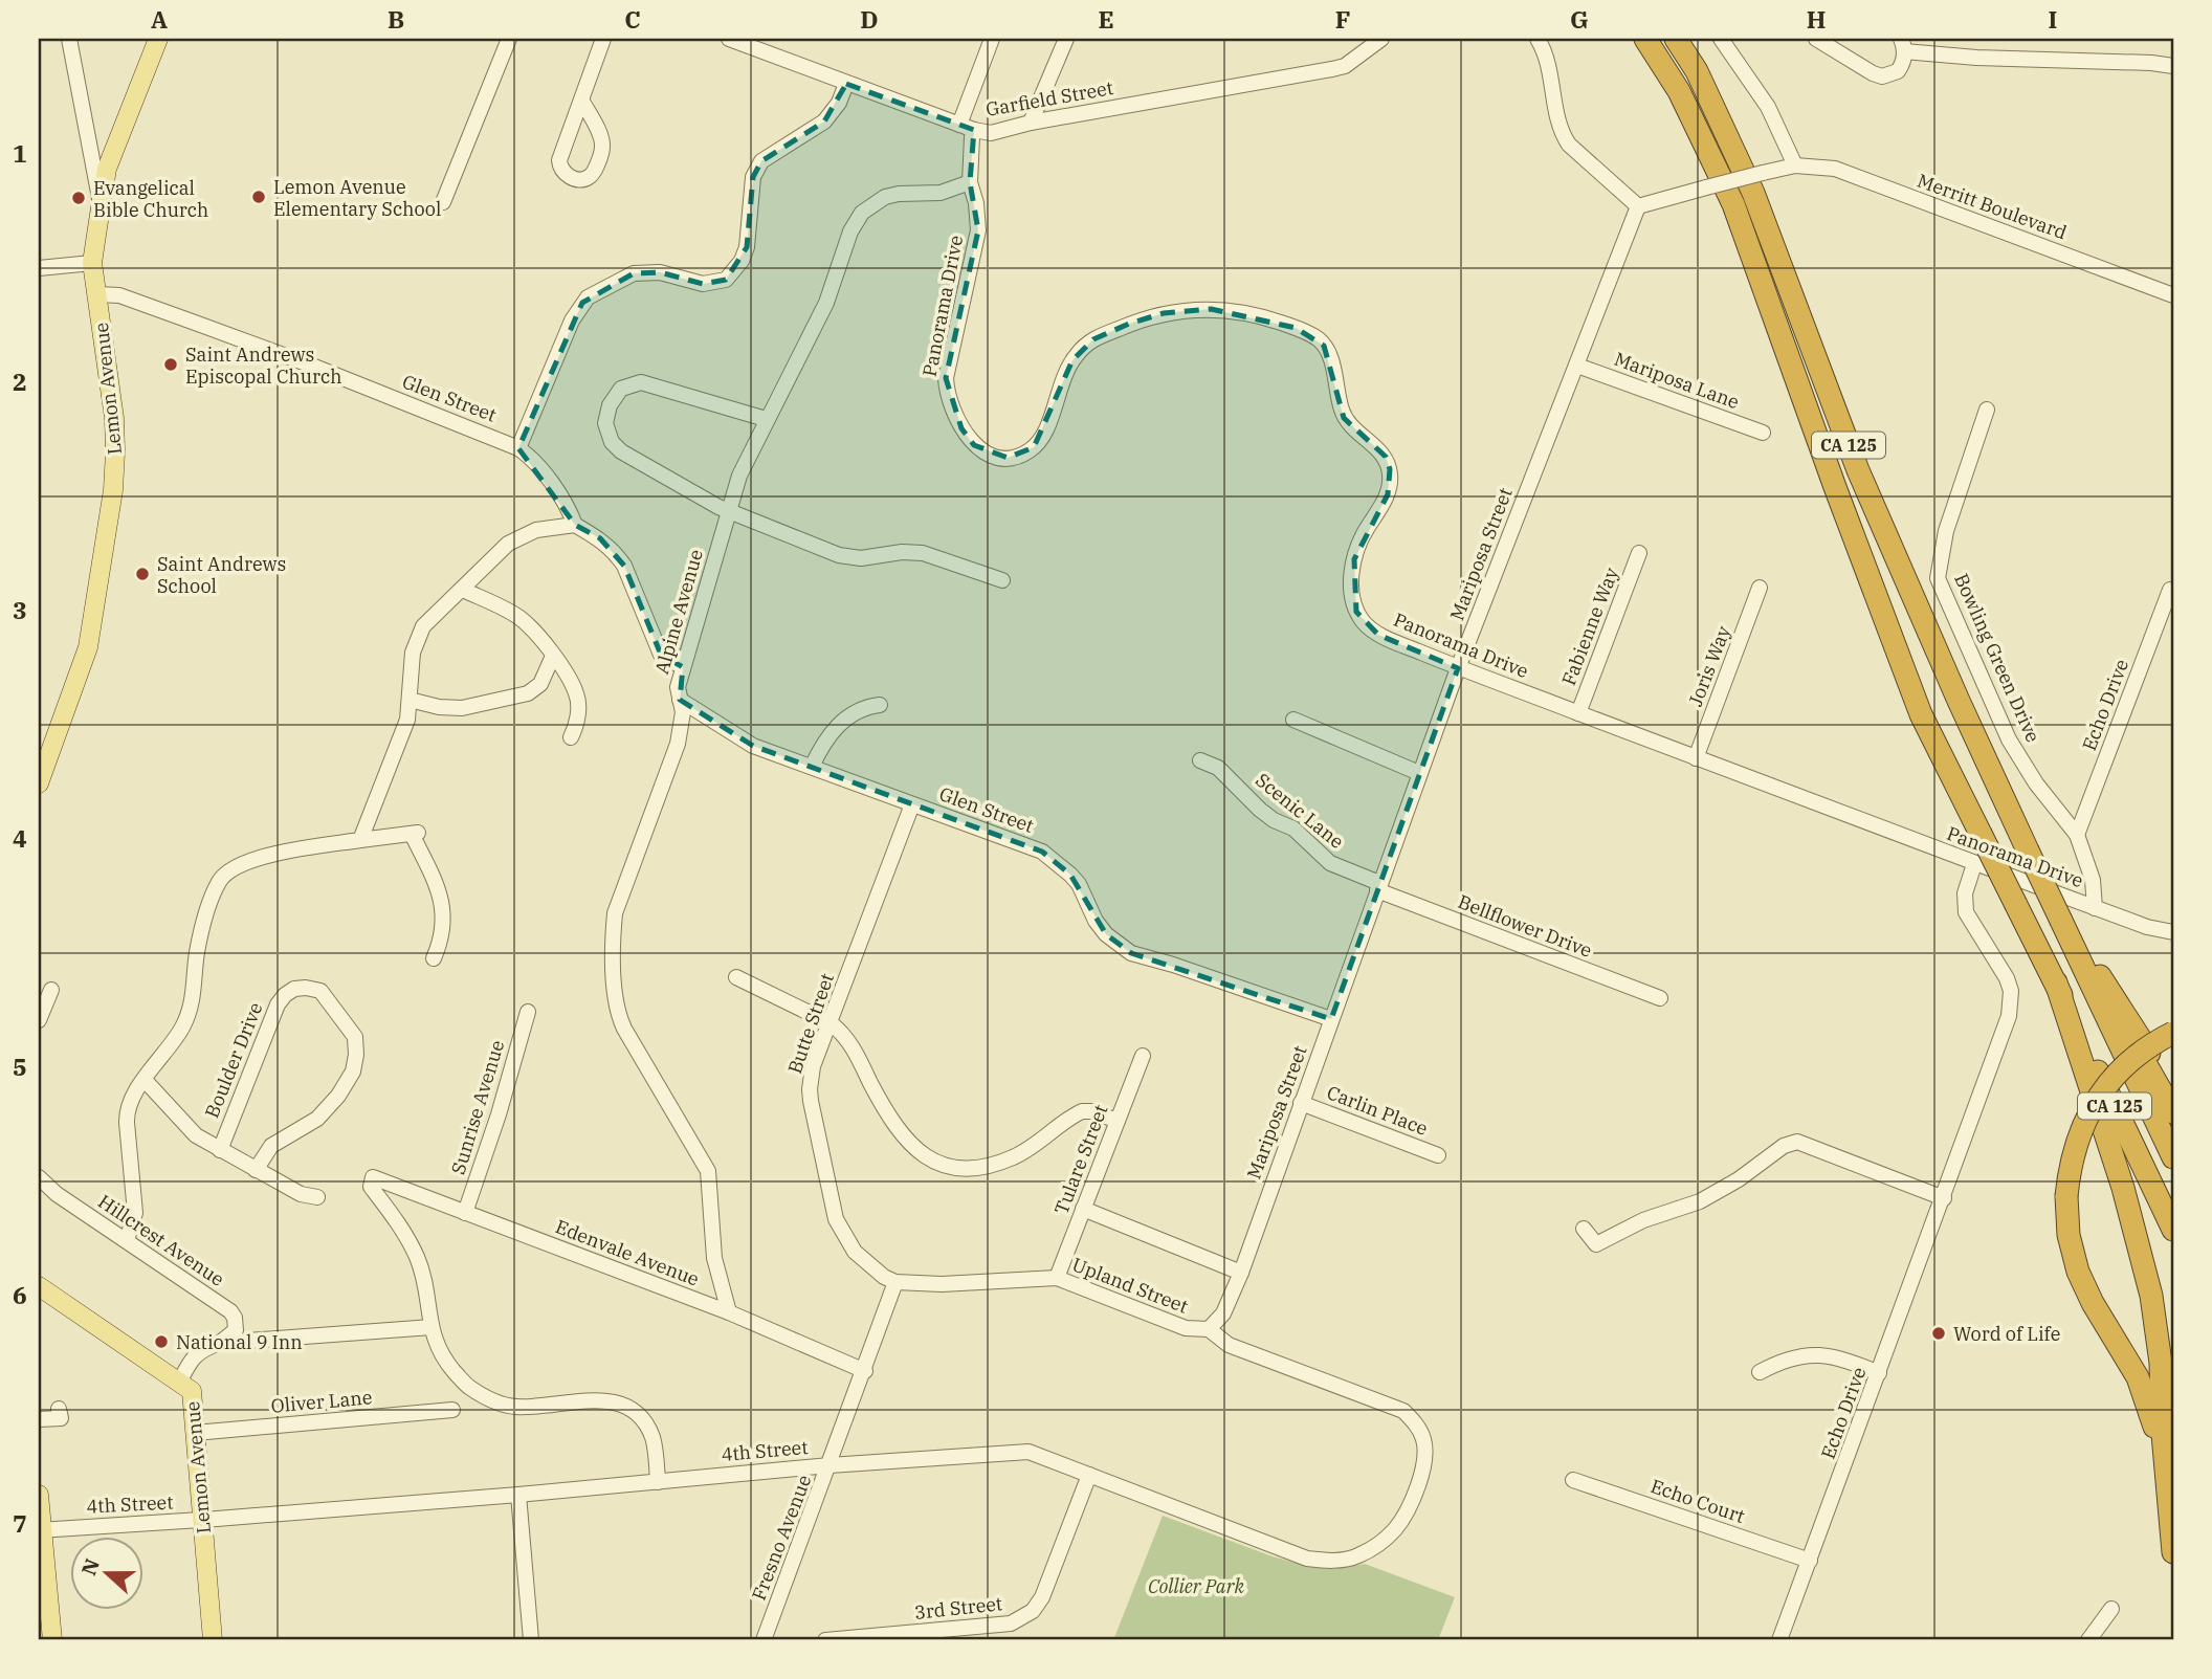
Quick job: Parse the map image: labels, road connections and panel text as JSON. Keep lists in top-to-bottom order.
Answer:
{
  "streets": {
    "highway": ["CA 125"],
    "main road": ["Lemon Avenue"],
    "street": [
      "Garfield Street",
      "Merritt Boulevard",
      "Panorama Drive",
      "Mariposa Lane",
      "Glen Street",
      "Mariposa Street",
      "Alpine Avenue",
      "Fabienne Way",
      "Bowling Green Drive",
      "Joris Way",
      "Echo Drive",
      "Scenic Lane",
      "Bellflower Drive",
      "Butte Street",
      "Boulder Drive",
      "Sunrise Avenue",
      "Carlin Place",
      "Tulare Street",
      "Hillcrest Avenue",
      "Edenvale Avenue",
      "Upland Street",
      "Oliver Lane",
      "4th Street",
      "Echo Court",
      "Fresno Avenue",
      "3rd Street"
    ]
  },
  "crossings": [
    ["Panorama Drive", "Mariposa Street"],
    ["Panorama Drive", "Alpine Avenue"],
    ["Panorama Drive", "Fabienne Way"],
    ["Panorama Drive", "Bowling Green Drive"],
    ["Panorama Drive", "Joris Way"],
    ["Panorama Drive", "Echo Drive"],
    ["Mariposa Lane", "Mariposa Street"],
    ["Lemon Avenue", "Glen Street"],
    ["Lemon Avenue", "Oliver Lane"],
    ["Lemon Avenue", "4th Street"],
    ["Glen Street", "Mariposa Street"],
    ["Glen Street", "Alpine Avenue"],
    ["Glen Street", "Butte Street"],
    ["Mariposa Street", "Scenic Lane"],
    ["Mariposa Street", "Bellflower Drive"],
    ["Mariposa Street", "Carlin Place"],
    ["Mariposa Street", "Upland Street"],
    ["Alpine Avenue", "Edenvale Avenue"],
    ["Bowling Green Drive", "Echo Drive"],
    ["Echo Drive", "Echo Court"],
    ["Scenic Lane", "Bellflower Drive"],
    ["Butte Street", "Upland Street"],
    ["Butte Street", "Fresno Avenue"],
    ["Sunrise Avenue", "Edenvale Avenue"],
    ["Tulare Street", "Upland Street"],
    ["Edenvale Avenue", "Fresno Avenue"],
    ["Upland Street", "4th Street"],
    ["Upland Street", "Fresno Avenue"],
    ["4th Street", "Fresno Avenue"],
    ["4th Street", "3rd Street"]
  ],
  "parks": ["Collier Park"],
  "places": [
    "Lemon Avenue Elementary School",
    "Evangelical Bible Church",
    "Saint Andrews Episcopal Church",
    "Saint Andrews School",
    "Word of Life",
    "National 9 Inn"
  ],
  "north": "left",
  "grid": {
    "columns": [
      "A",
      "B",
      "C",
      "D",
      "E",
      "F",
      "G",
      "H",
      "I"
    ],
    "rows": [
      "1",
      "2",
      "3",
      "4",
      "5",
      "6",
      "7"
    ]
  }
}
